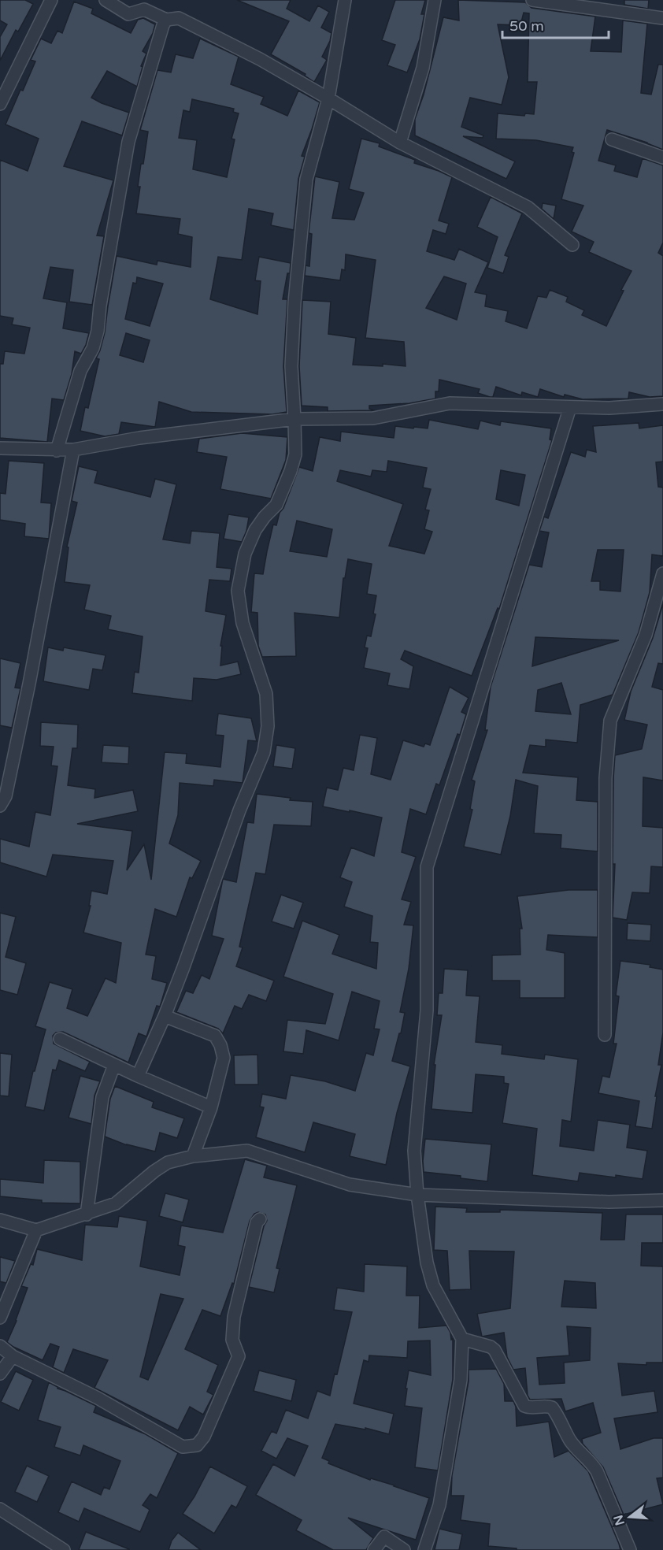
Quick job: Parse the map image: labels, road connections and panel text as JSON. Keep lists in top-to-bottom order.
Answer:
{
  "scale_bar": "50 m",
  "north": "left"
}
